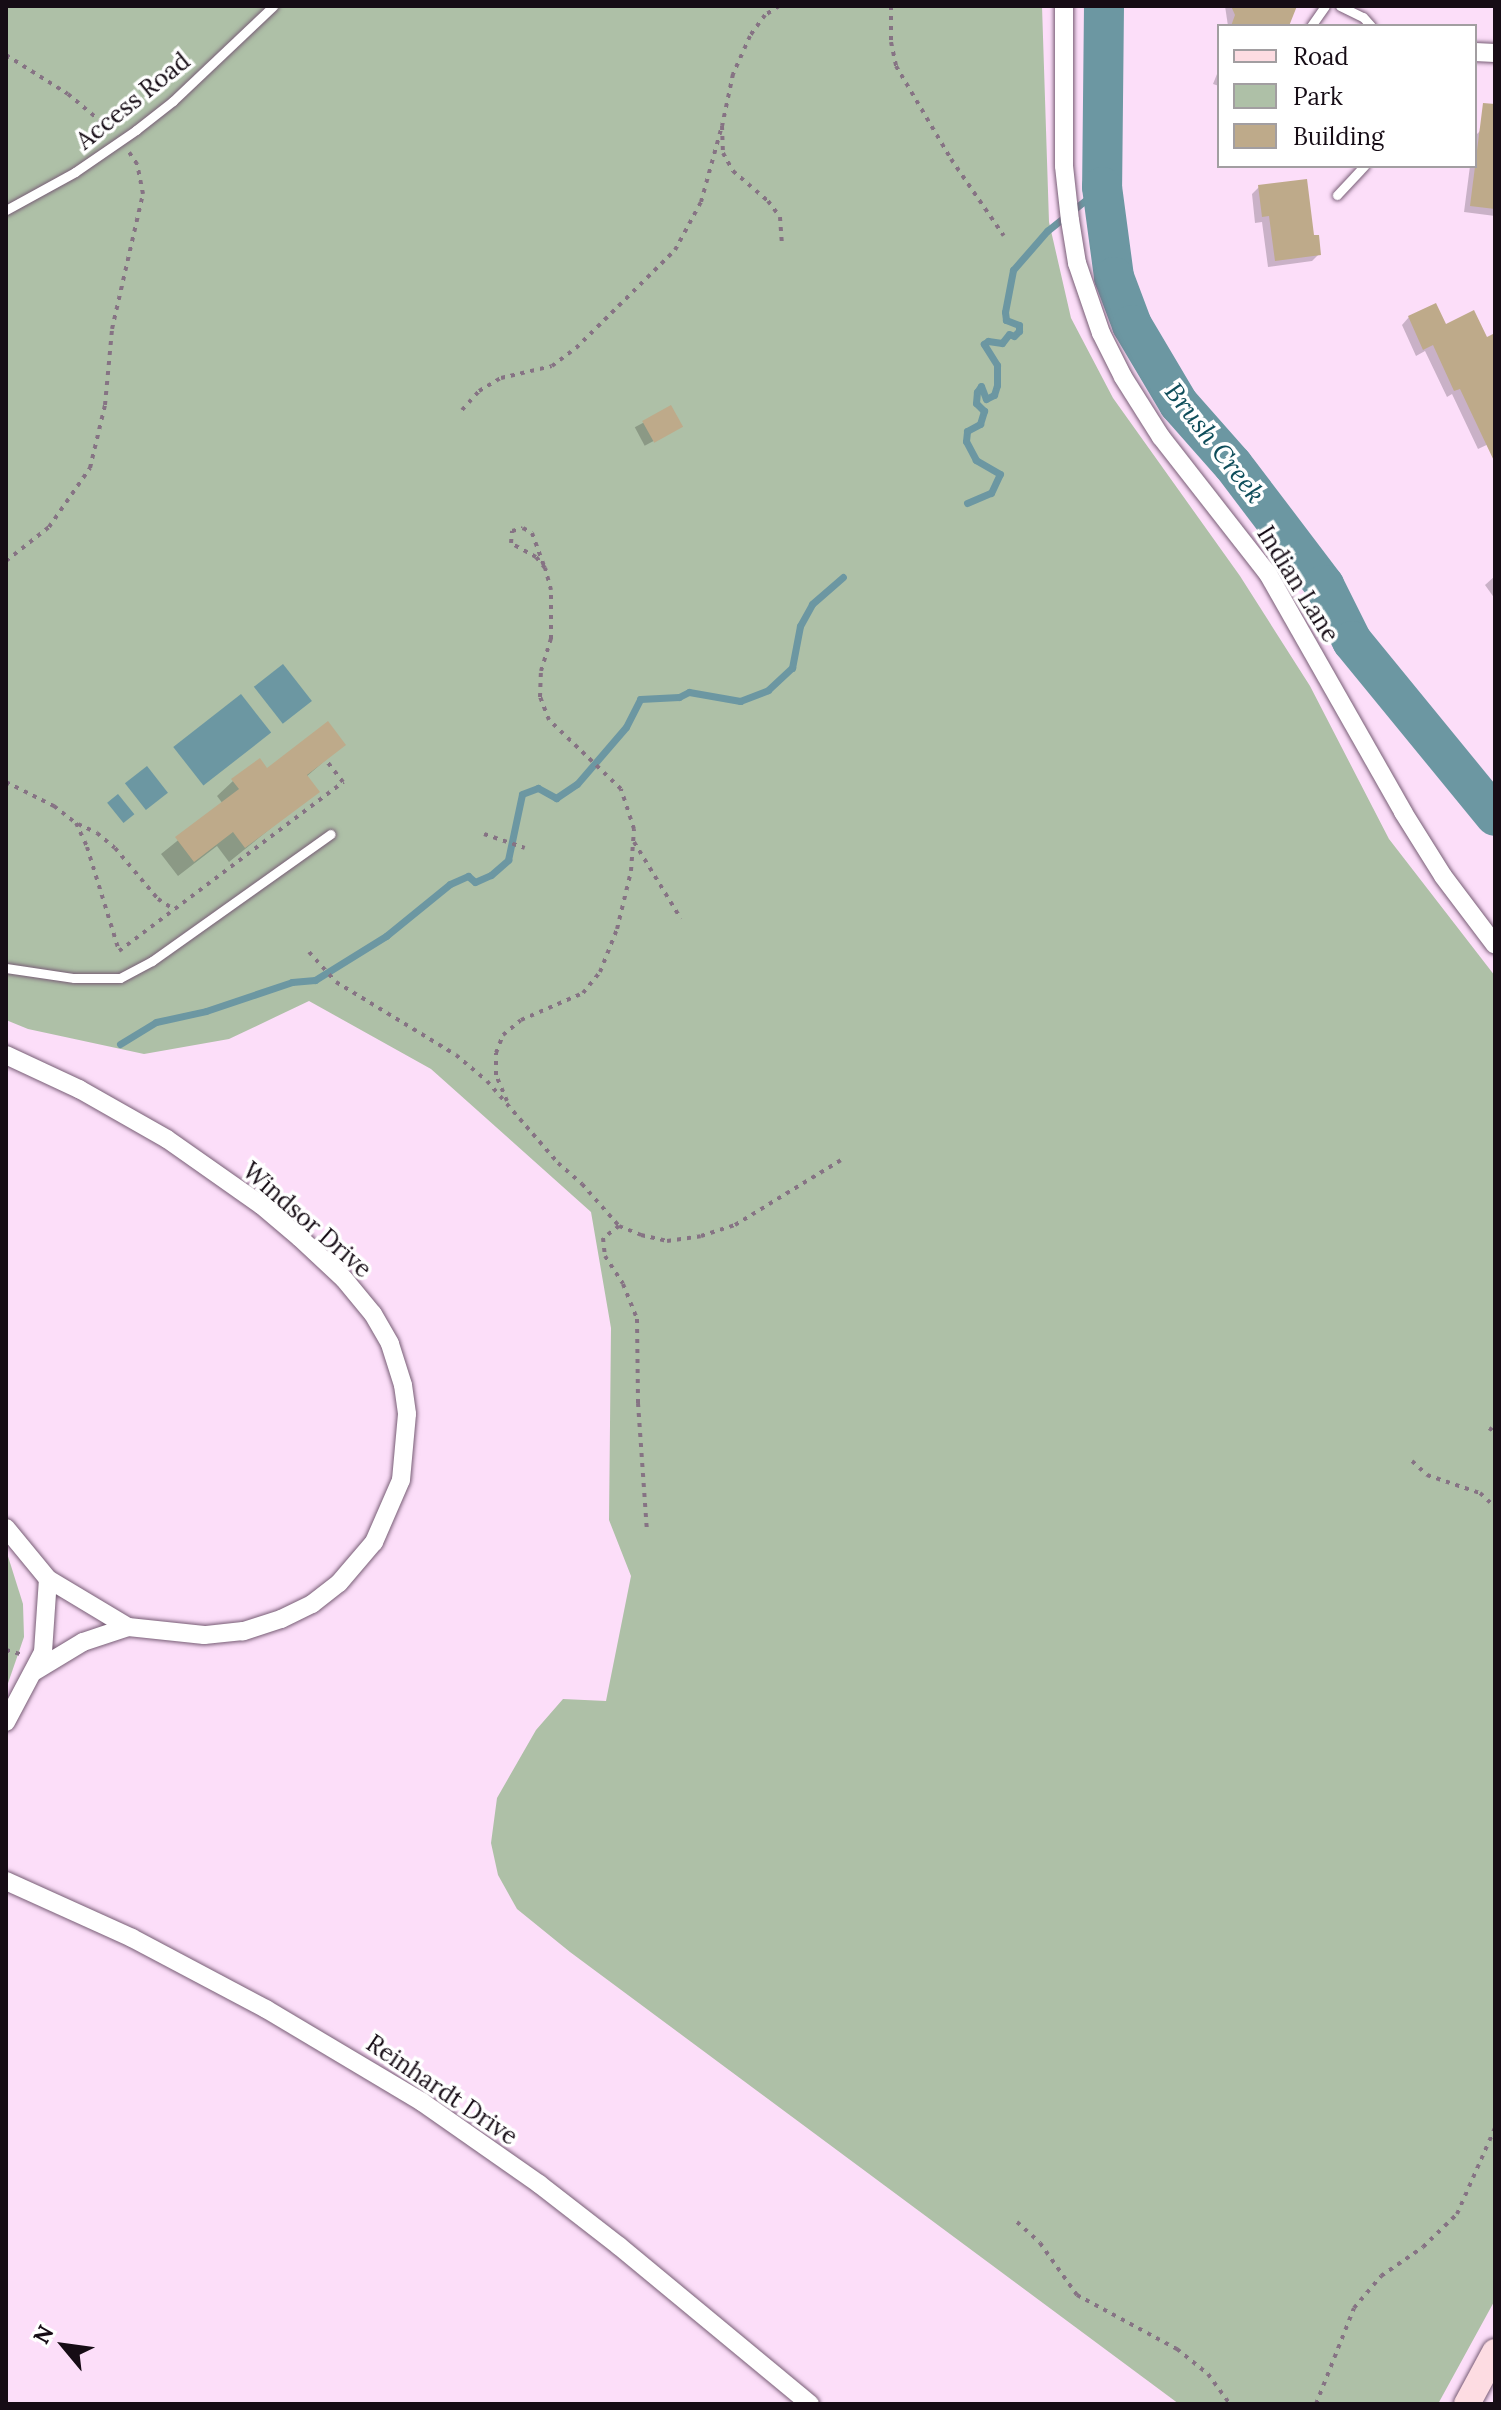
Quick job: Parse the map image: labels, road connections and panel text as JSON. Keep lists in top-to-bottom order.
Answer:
{
  "streets": {
    "street": ["Indian Lane", "Windsor Drive", "Reinhardt Drive"],
    "lane": ["Access Road"]
  },
  "water": ["Brush Creek"],
  "legend": ["Road", "Park", "Building"],
  "north": "top left"
}
